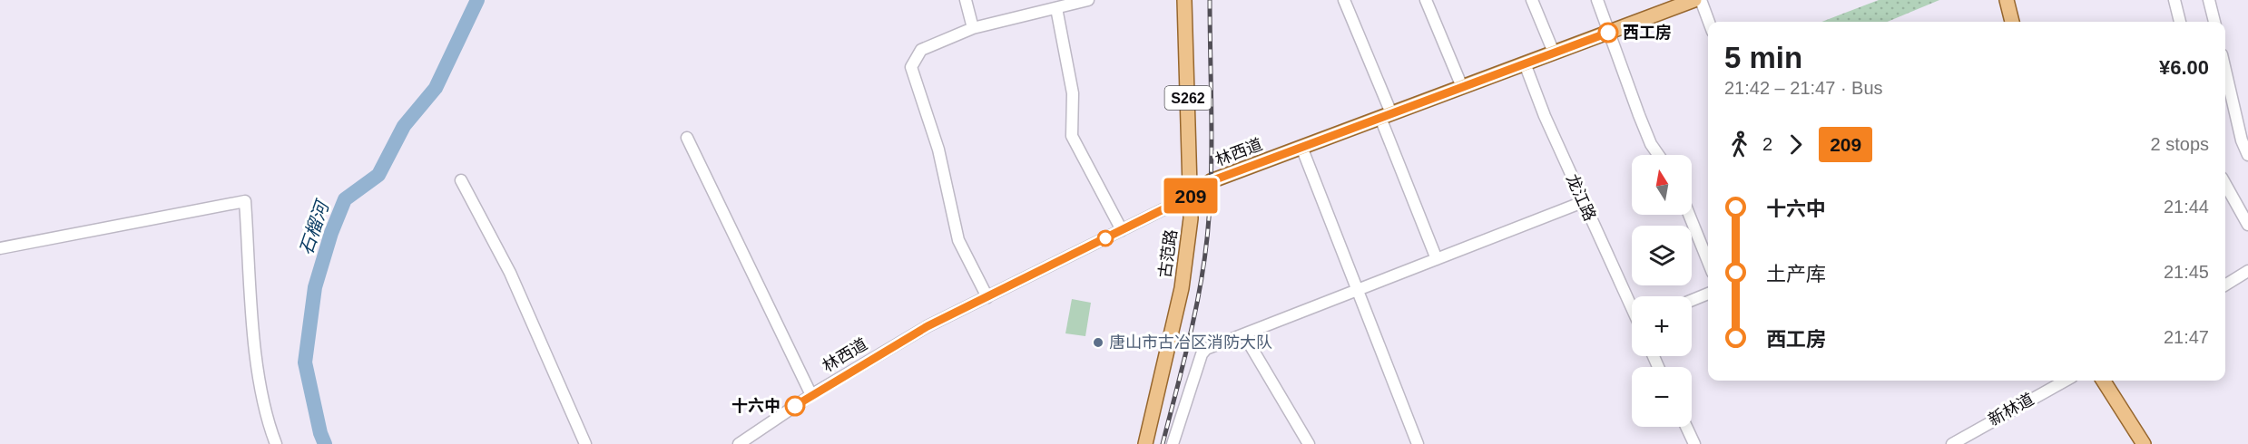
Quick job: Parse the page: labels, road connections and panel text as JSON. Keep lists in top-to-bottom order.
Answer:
{
  "streets": {
    "main road": ["S262", "林西道", "古范路"],
    "street": ["龙江路", "新林道"]
  },
  "crossings": [
    ["林西道", "龙江路"],
    ["林西道", "古范路"]
  ],
  "water": ["石榴河"],
  "places": ["西工房", "唐山市古冶区消防大队", "十六中"],
  "lines": ["bus line 209"],
  "north": "top",
  "page": {
    "on_map": "209",
    "heading": ["5 min", "21:42 – 21:47 · Bus", "¥6.00"],
    "legs": ["2", "209", "2 stops"],
    "map_buttons": ["+", "−"],
    "list": [
      {
        "name": "十六中",
        "value": "21:44"
      },
      {
        "name": "土产库",
        "value": "21:45"
      },
      {
        "name": "西工房",
        "value": "21:47"
      }
    ]
  }
}
